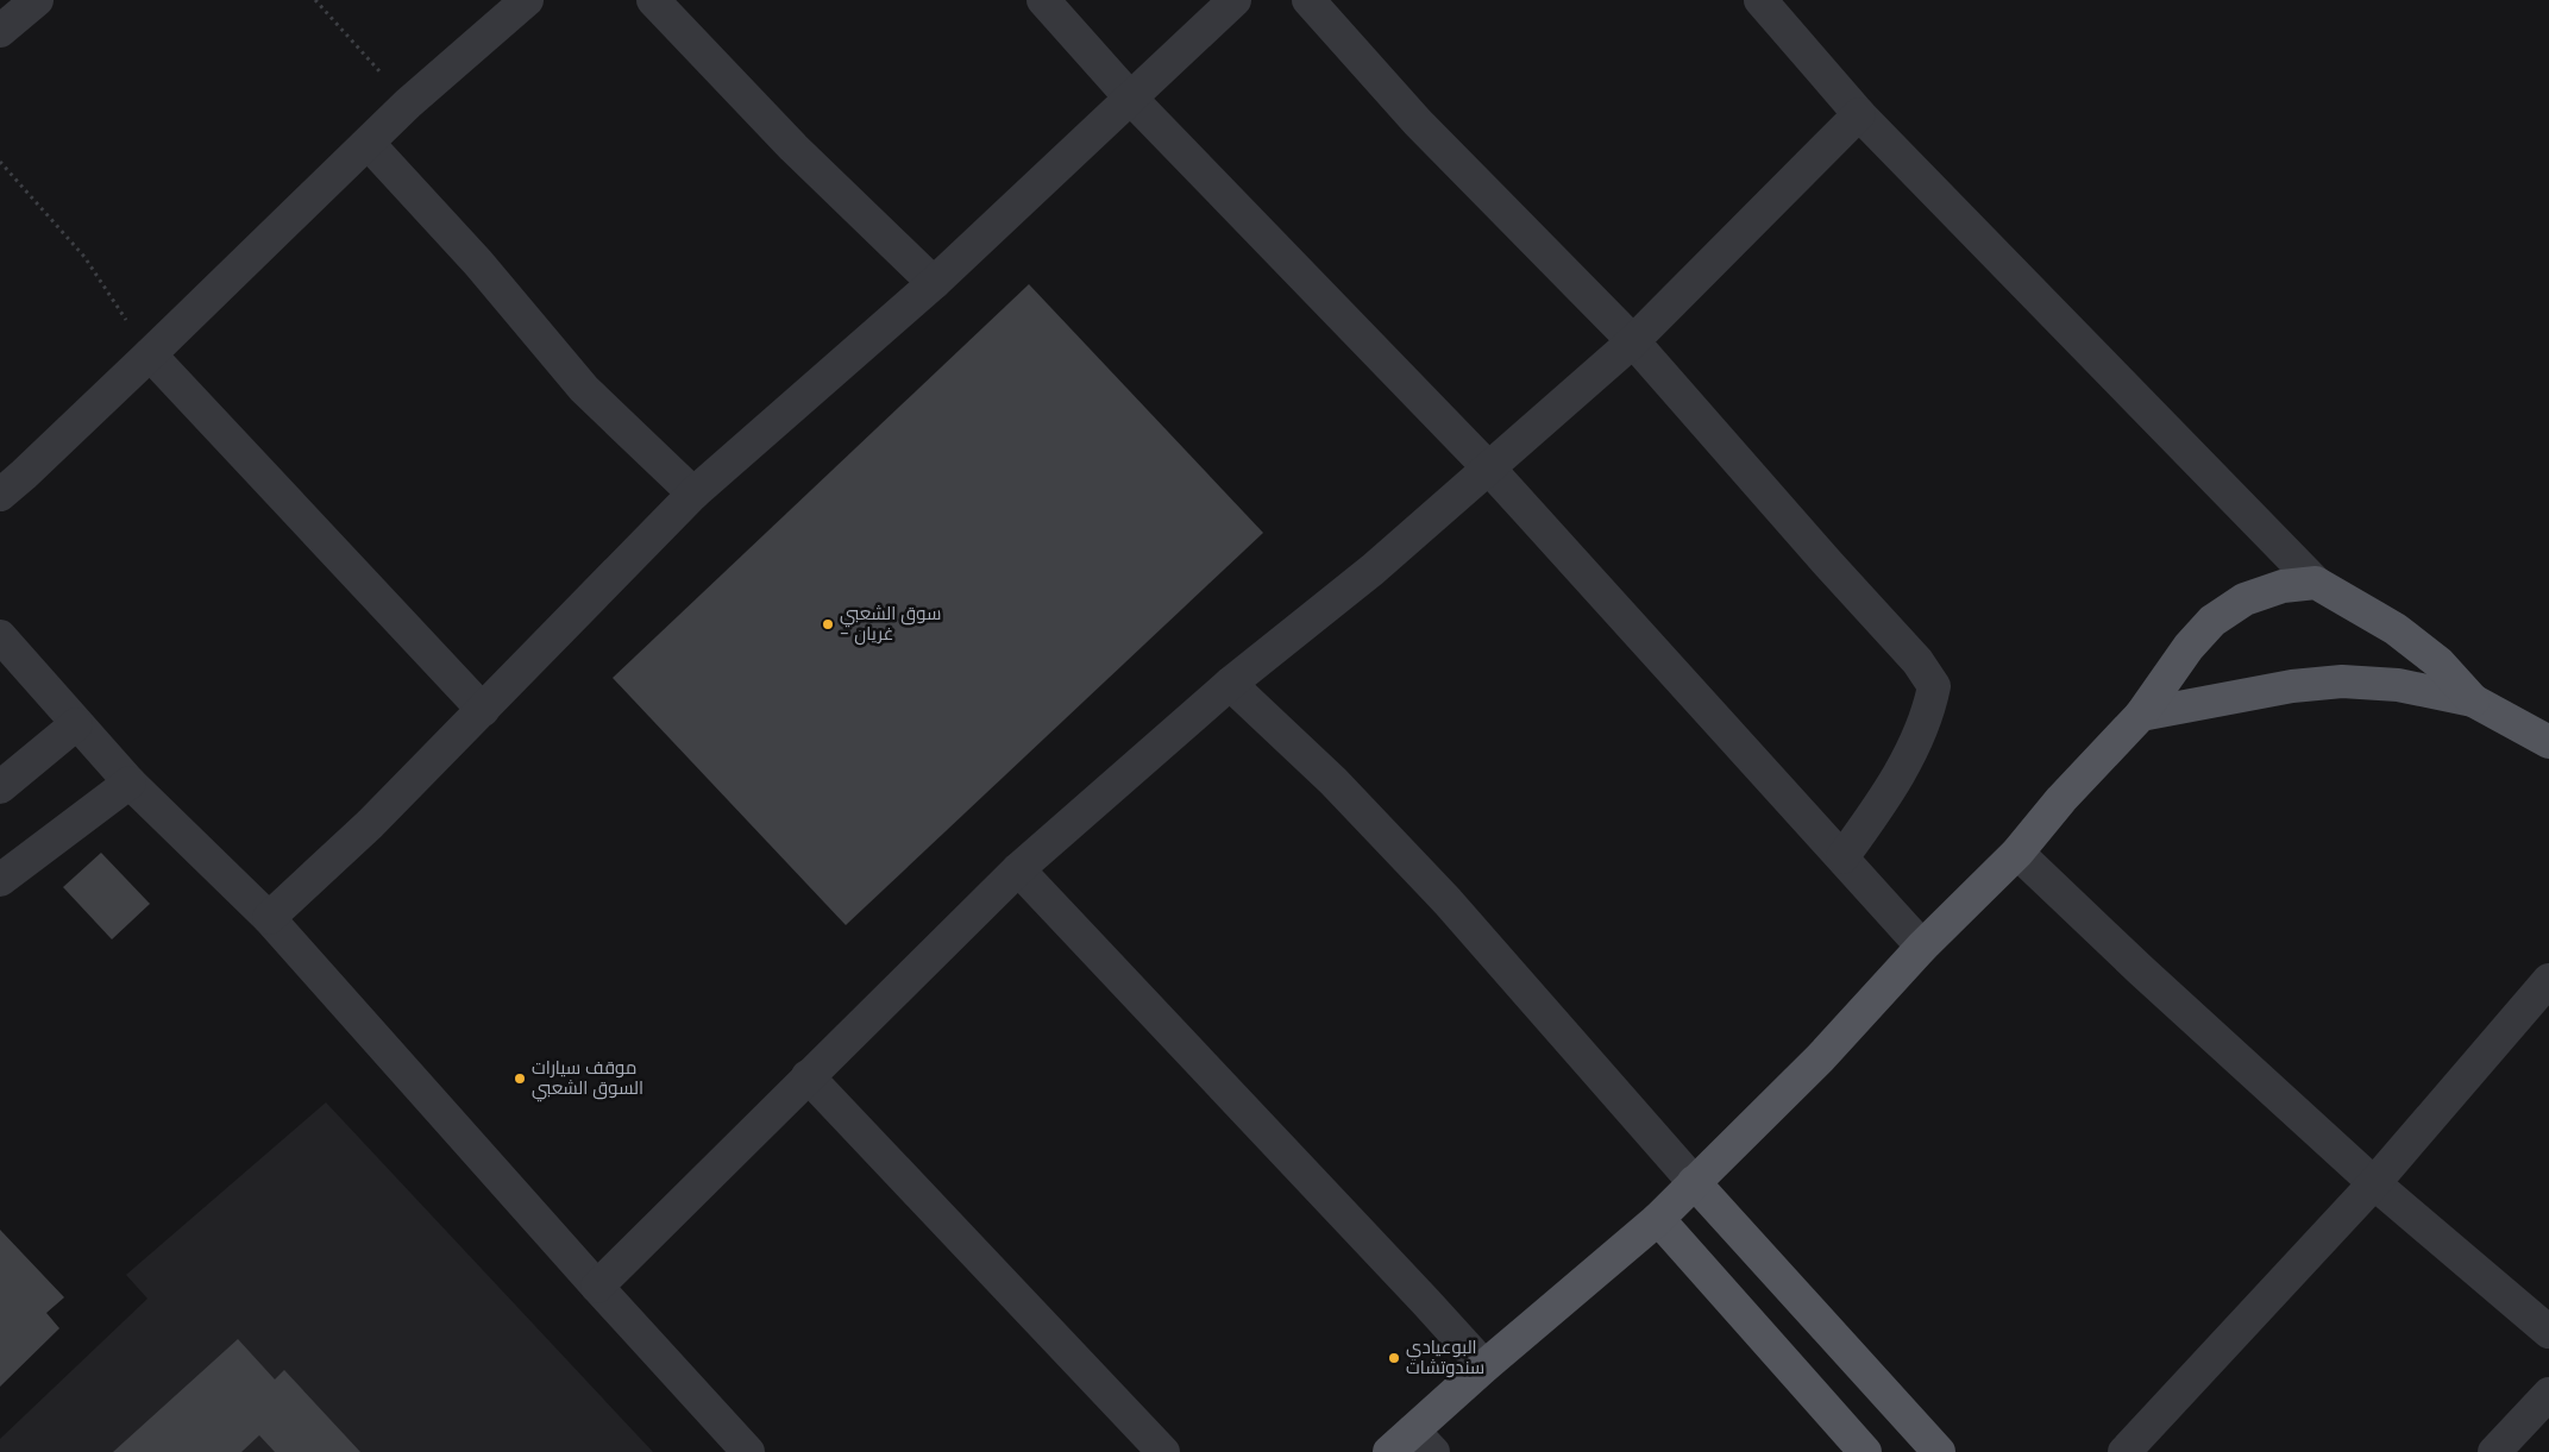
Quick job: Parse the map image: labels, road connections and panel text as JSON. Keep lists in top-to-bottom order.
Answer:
{
  "places": ["سوق الشعبي - غريان", "موقف سيارات السوق الشعبي", "البوعيادي سندوتشات"]
}
